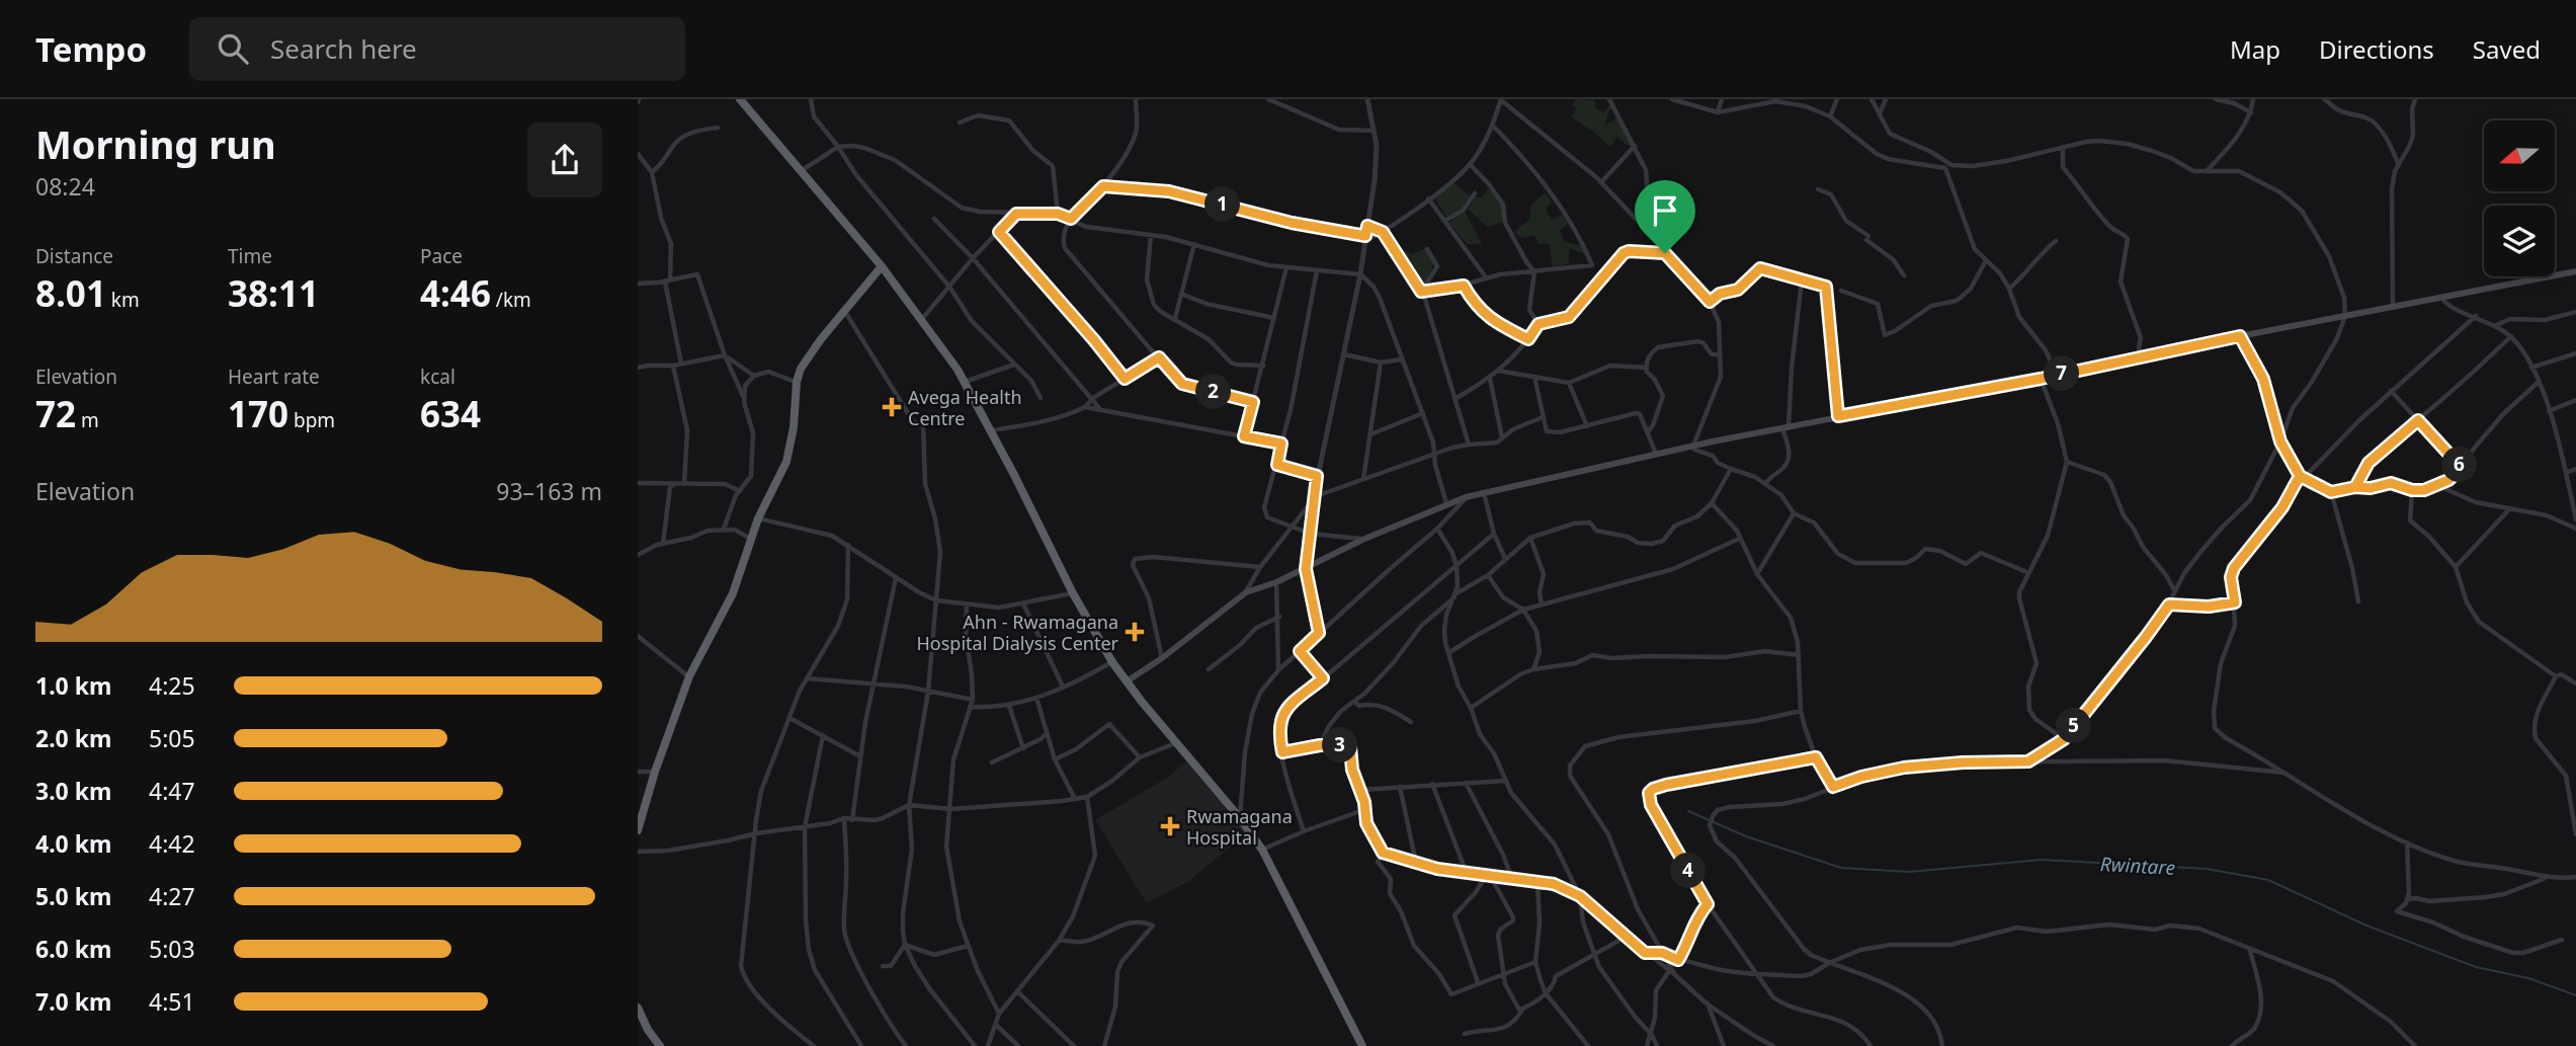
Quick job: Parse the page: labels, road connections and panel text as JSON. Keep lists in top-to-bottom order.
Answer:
{
  "water": ["Rwintare"],
  "places": {
    "health": ["Avega Health Centre", "Ahn - Rwamagana Hospital Dialysis Center", "Rwamagana Hospital"]
  },
  "north": "left",
  "page": {
    "header": "Tempo",
    "search": "Search here",
    "nav": ["Map", "Directions", "Saved"],
    "heading": ["Morning run", "08:24"],
    "pins": [
      "1",
      "7",
      "2",
      "6",
      "5",
      "3",
      "4"
    ],
    "stats": [
      ["Distance", "8.01 km"],
      ["Time", "38:11"],
      ["Pace", "4:46 /km"],
      ["Elevation", "72 m"],
      ["Heart rate", "170 bpm"],
      ["kcal", "634"]
    ],
    "chart": ["Elevation", "93–163 m"],
    "list": [
      {
        "name": "1.0 km",
        "note": "4:25"
      },
      {
        "name": "2.0 km",
        "note": "5:05"
      },
      {
        "name": "3.0 km",
        "note": "4:47"
      },
      {
        "name": "4.0 km",
        "note": "4:42"
      },
      {
        "name": "5.0 km",
        "note": "4:27"
      },
      {
        "name": "6.0 km",
        "note": "5:03"
      },
      {
        "name": "7.0 km",
        "note": "4:51"
      }
    ]
  }
}
